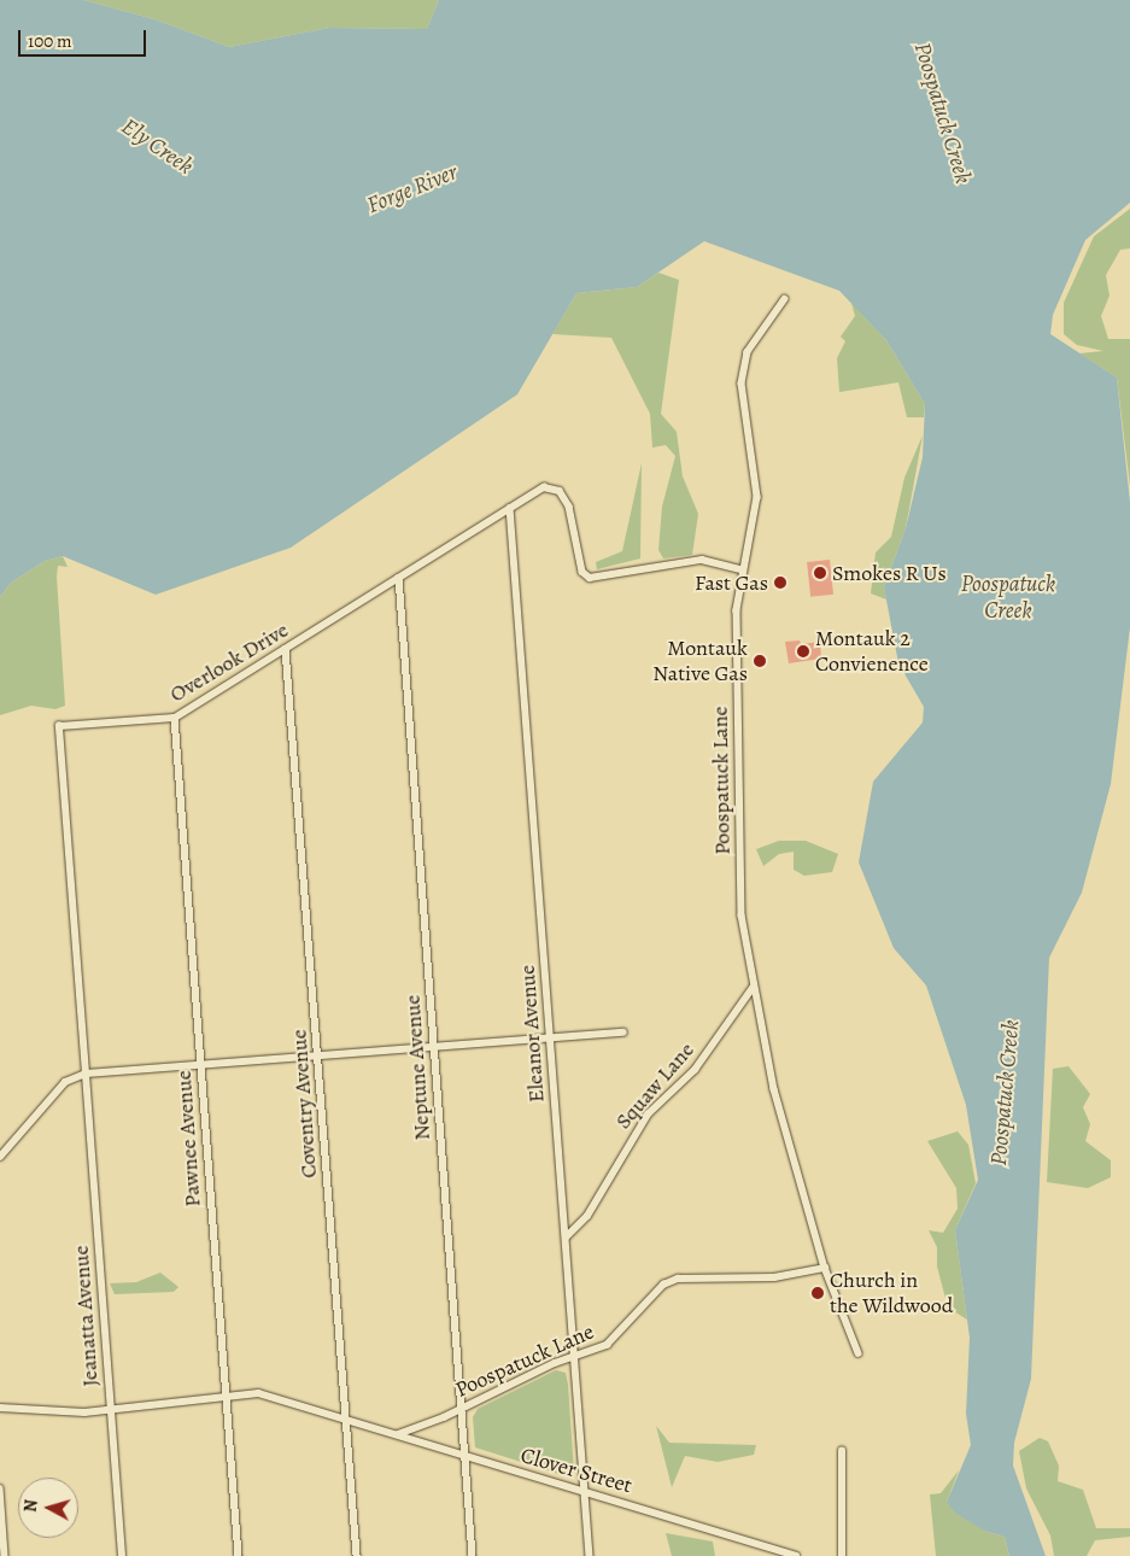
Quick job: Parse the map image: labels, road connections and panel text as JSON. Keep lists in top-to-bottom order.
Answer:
{
  "streets": {
    "street": [
      "Overlook Drive",
      "Poospatuck Lane",
      "Eleanor Avenue",
      "Neptune Avenue",
      "Squaw Lane",
      "Coventry Avenue",
      "Pawnee Avenue",
      "Jeanatta Avenue",
      "Clover Street"
    ]
  },
  "crossings": [
    ["Overlook Drive", "Poospatuck Lane"],
    ["Overlook Drive", "Eleanor Avenue"],
    ["Overlook Drive", "Neptune Avenue"],
    ["Overlook Drive", "Coventry Avenue"],
    ["Overlook Drive", "Pawnee Avenue"],
    ["Overlook Drive", "Jeanatta Avenue"],
    ["Poospatuck Lane", "Eleanor Avenue"],
    ["Poospatuck Lane", "Neptune Avenue"],
    ["Poospatuck Lane", "Squaw Lane"],
    ["Poospatuck Lane", "Clover Street"],
    ["Eleanor Avenue", "Squaw Lane"],
    ["Eleanor Avenue", "Clover Street"],
    ["Neptune Avenue", "Clover Street"],
    ["Coventry Avenue", "Clover Street"]
  ],
  "water": ["Poospatuck Creek", "Ely Creek", "Forge River"],
  "places": [
    "Smokes R Us",
    "Fast Gas",
    "Montauk 2 Convienence",
    "Montauk Native Gas",
    "Church in the Wildwood"
  ],
  "scale_bar": "100 m",
  "north": "left"
}
